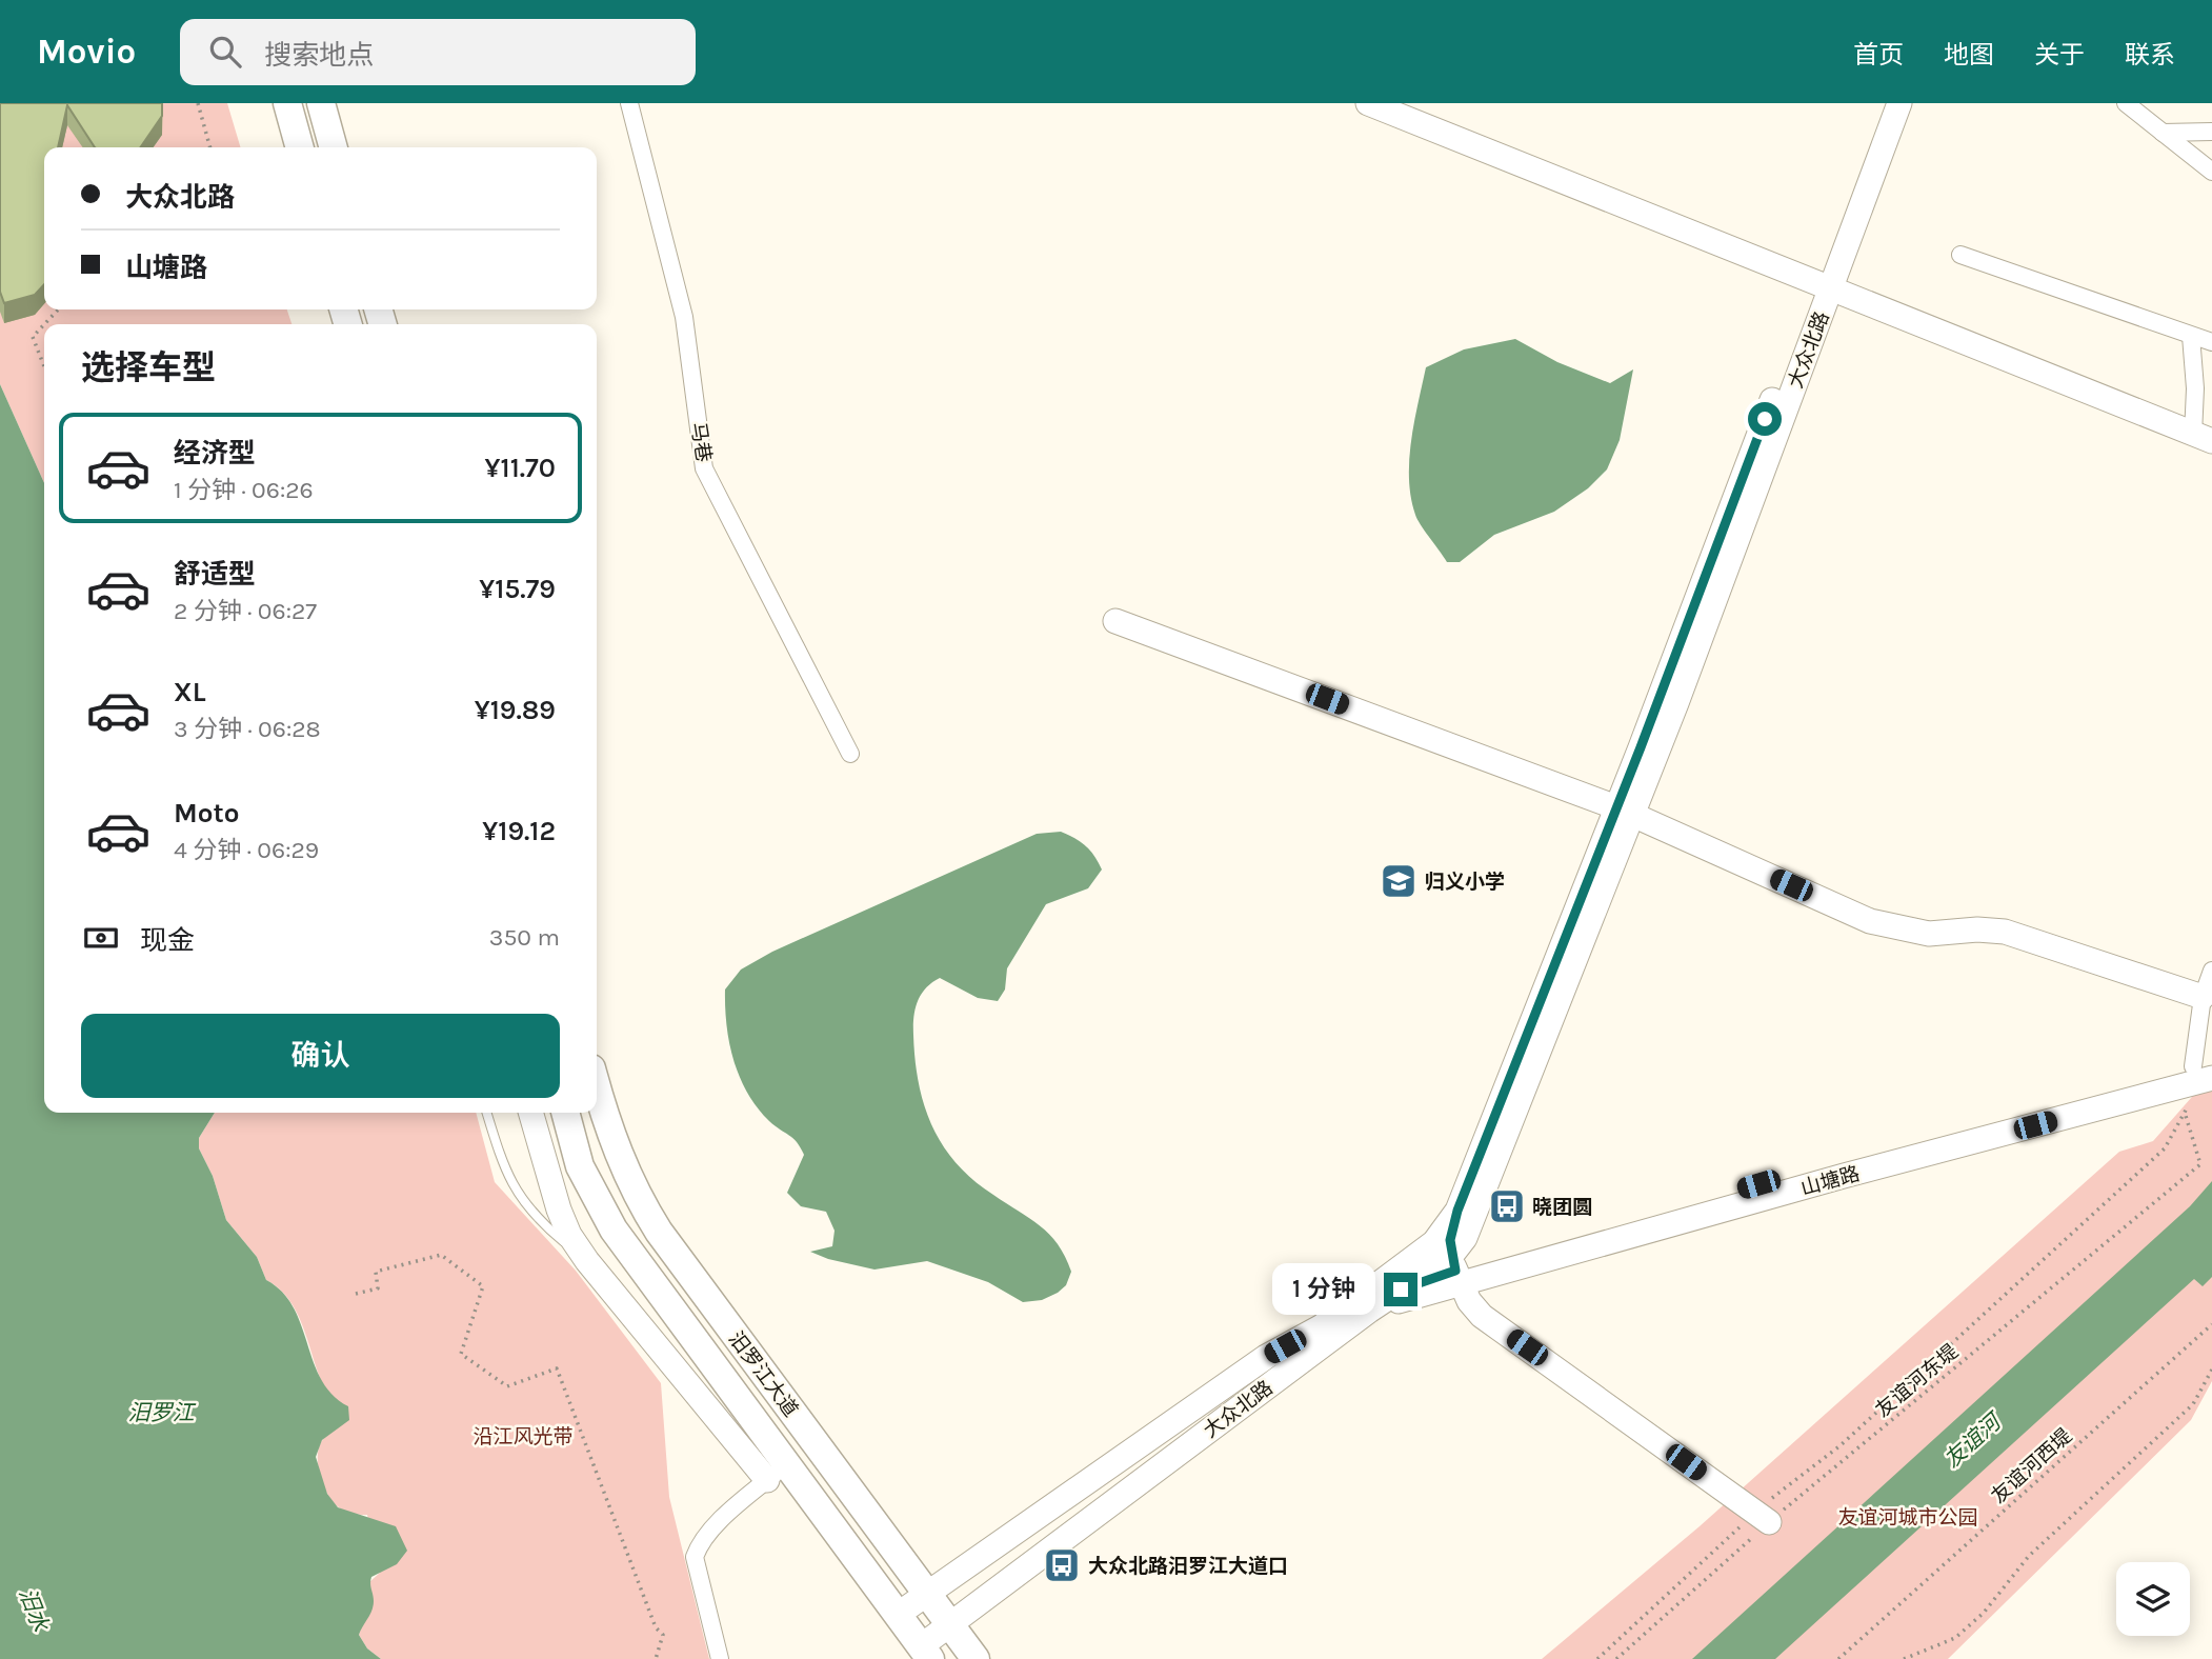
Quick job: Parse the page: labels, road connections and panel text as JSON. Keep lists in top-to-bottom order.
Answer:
{
  "streets": {
    "main road": ["大众北路", "山塘路", "汨罗江大道"],
    "street": ["马巷"],
    "path": ["友谊河东堤", "友谊河西堤"]
  },
  "crossings": [
    ["大众北路", "山塘路"],
    ["大众北路", "汨罗江大道"]
  ],
  "water": ["汨罗江", "友谊河", "汨水"],
  "parks": ["沿江风光带", "友谊河城市公园"],
  "places": {
    "school or university": ["归义小学"],
    "bus stop": ["晓团圆", "大众北路汨罗江大道口"]
  },
  "page": {
    "header": "Movio",
    "search": "搜索地点",
    "nav": [
      "首页",
      "地图",
      "关于",
      "联系"
    ],
    "banner": ["大众北路", "山塘路"],
    "heading": "选择车型",
    "list": [
      {
        "name": "经济型",
        "note": "1 分钟 · 06:26",
        "value": "¥11.70"
      },
      {
        "name": "舒适型",
        "note": "2 分钟 · 06:27",
        "value": "¥15.79"
      },
      {
        "name": "XL",
        "note": "3 分钟 · 06:28",
        "value": "¥19.89"
      },
      {
        "name": "Moto",
        "note": "4 分钟 · 06:29",
        "value": "¥19.12"
      }
    ],
    "pay": ["现金", "350 m"],
    "buttons": "确认",
    "bubble": "1 分钟"
  }
}
